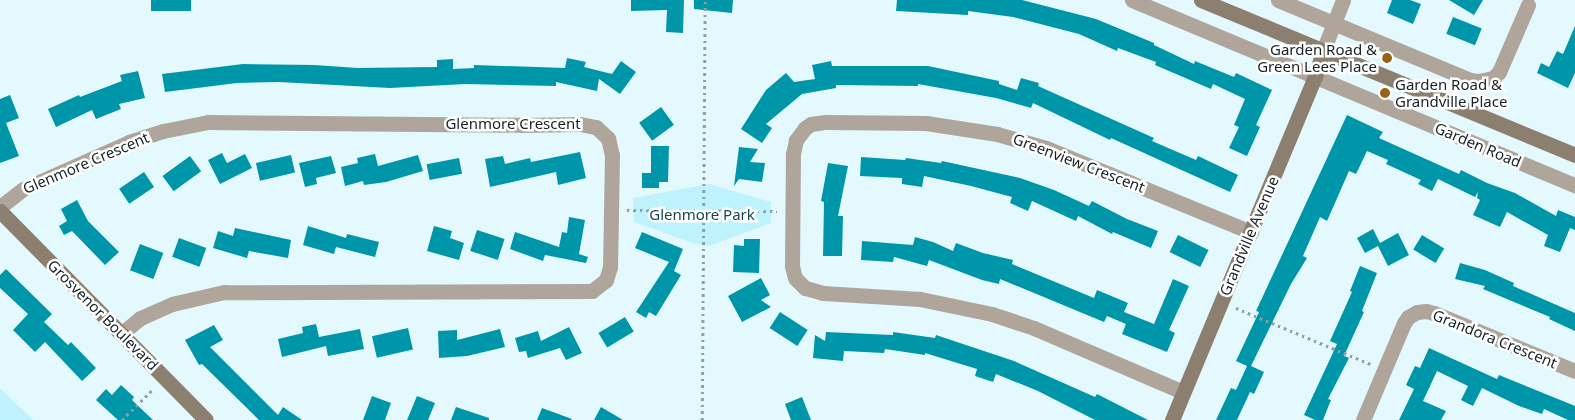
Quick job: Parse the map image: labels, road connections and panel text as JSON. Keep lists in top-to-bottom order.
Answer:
{
  "streets": {
    "street": [
      "Glenmore Crescent",
      "Garden Road",
      "Greenview Crescent",
      "Grandville Avenue",
      "Grosvenor Boulevard",
      "Grandora Crescent"
    ]
  },
  "crossings": [
    ["Glenmore Crescent", "Grosvenor Boulevard"],
    ["Garden Road", "Grandville Avenue"],
    ["Greenview Crescent", "Grandville Avenue"]
  ],
  "parks": ["Glenmore Park"],
  "places": ["Garden Road & Green Lees Place", "Garden Road & Grandville Place"]
}
